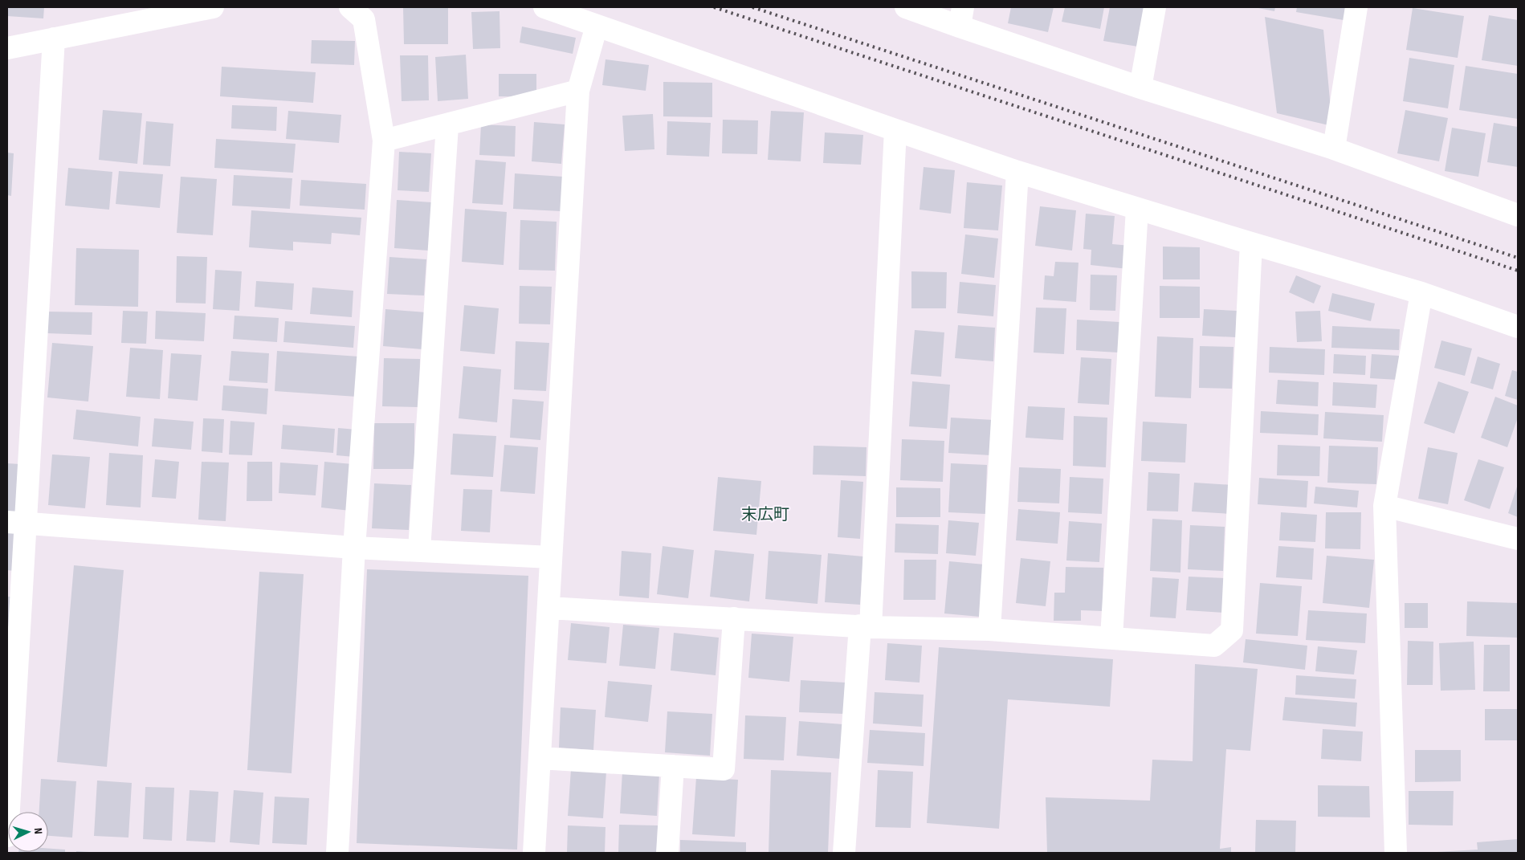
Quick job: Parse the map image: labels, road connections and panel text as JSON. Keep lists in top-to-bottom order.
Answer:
{
  "districts": ["末広町"],
  "north": "right"
}
